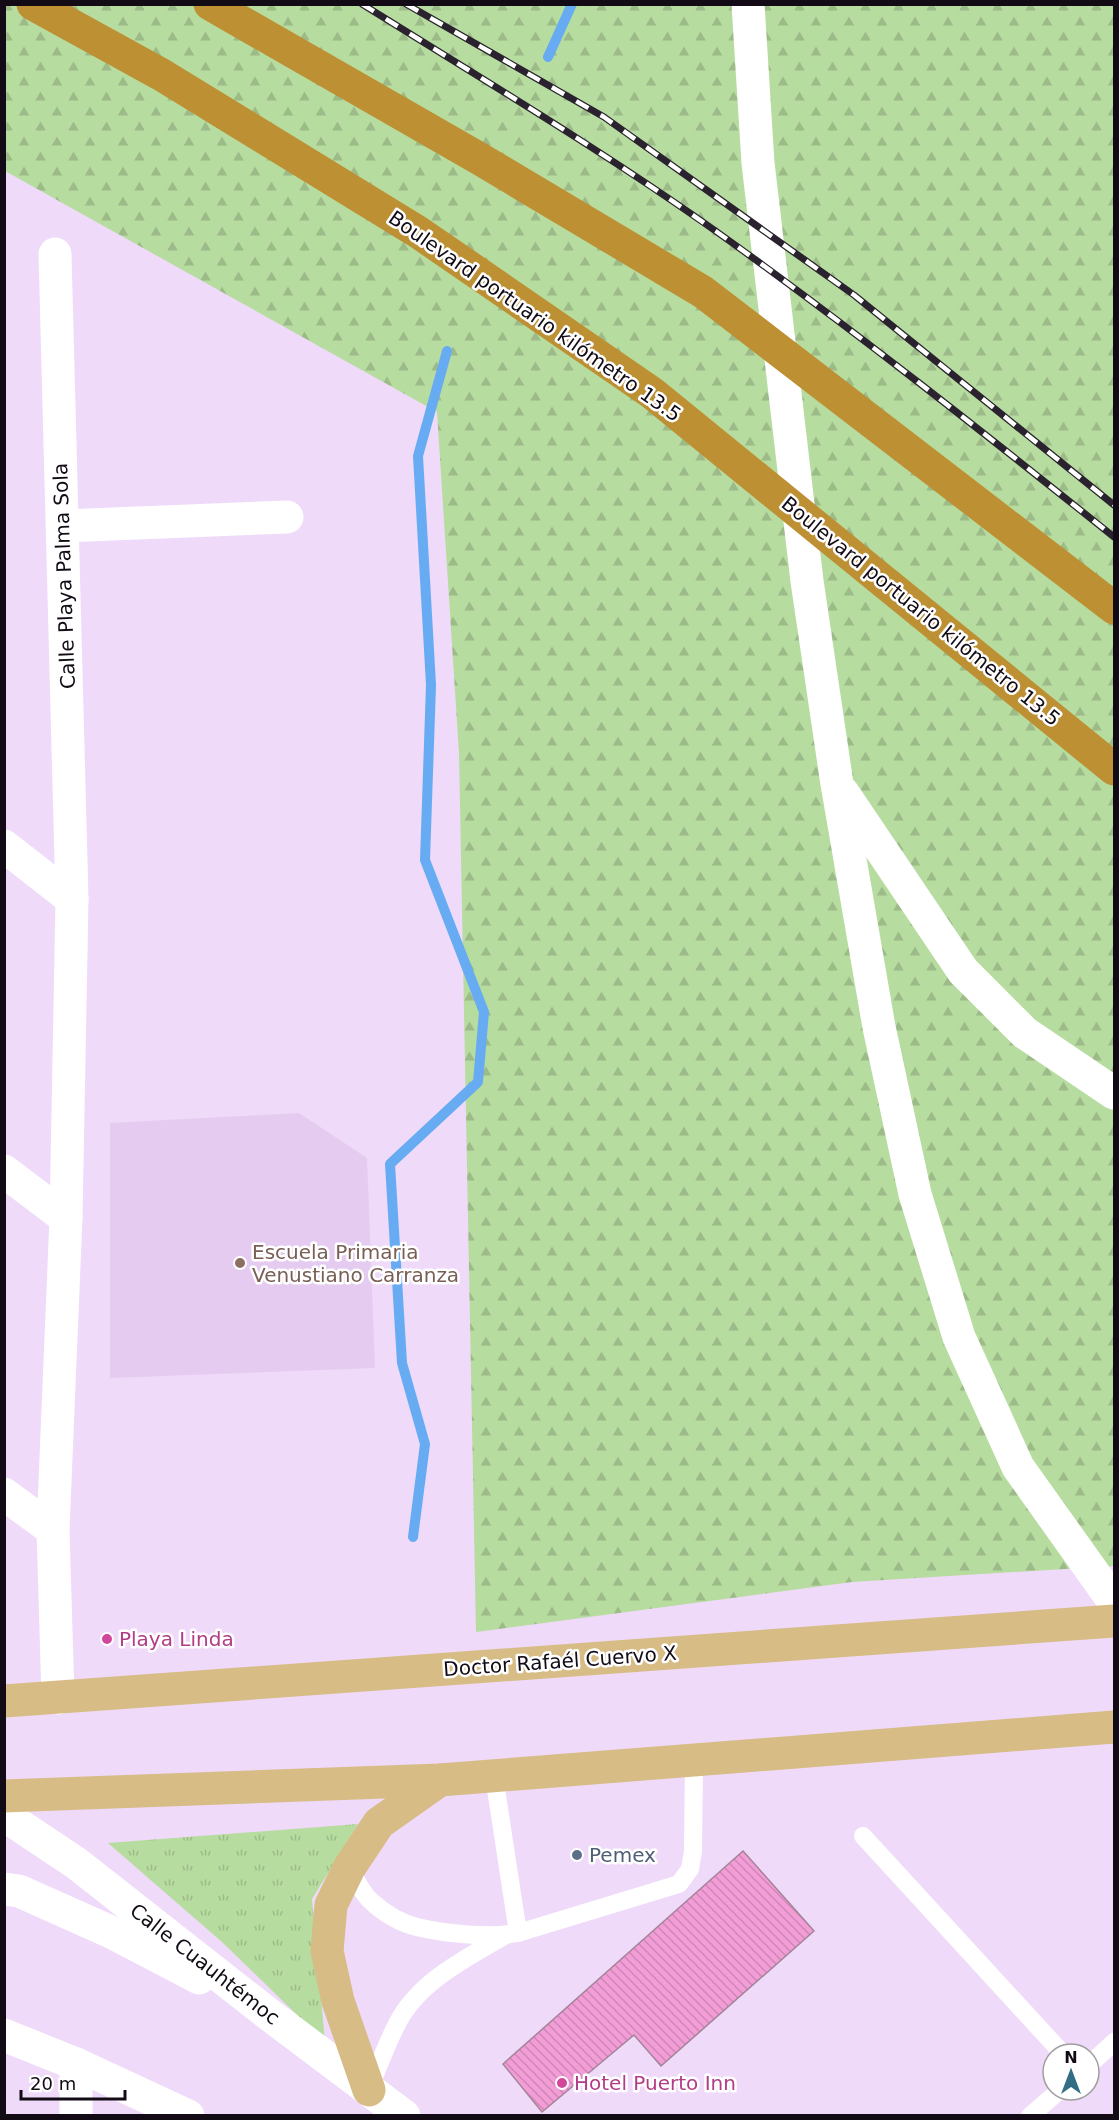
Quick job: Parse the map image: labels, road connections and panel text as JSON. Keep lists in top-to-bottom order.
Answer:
{
  "streets": {
    "highway": ["Boulevard portuario kilómetro 13.5"],
    "main road": ["Doctor Rafaél Cuervo X"],
    "street": ["Calle Playa Palma Sola", "Calle Cuauhtémoc"]
  },
  "crossings": [
    ["Calle Playa Palma Sola", "Doctor Rafaél Cuervo X"]
  ],
  "places": [
    "Escuela Primaria Venustiano Carranza",
    "Playa Linda",
    "Pemex",
    "Hotel Puerto Inn"
  ],
  "scale_bar": "20 m",
  "north": "top"
}
